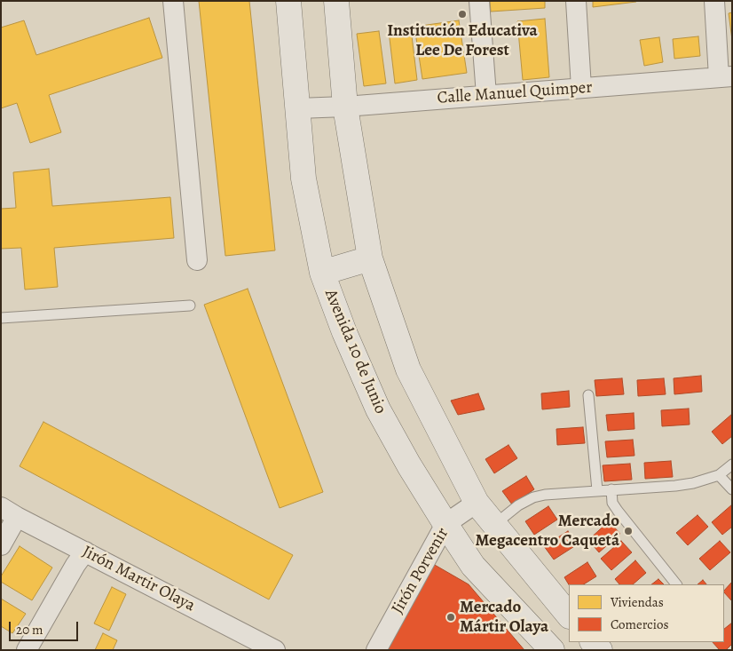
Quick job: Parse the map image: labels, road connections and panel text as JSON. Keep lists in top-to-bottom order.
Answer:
{
  "streets": {
    "street": [
      "Calle Manuel Quimper",
      "Avenida 10 de Junio",
      "Jirón Porvenir",
      "Jirón Martir Olaya"
    ]
  },
  "crossings": [
    ["Calle Manuel Quimper", "Avenida 10 de Junio"],
    ["Avenida 10 de Junio", "Jirón Porvenir"]
  ],
  "places": ["Institución Educativa Lee De Forest", "Mercado Megacentro Caquetá", "Mercado Mártir Olaya"],
  "legend": ["Viviendas", "Comercios"],
  "scale_bar": "20 m"
}
